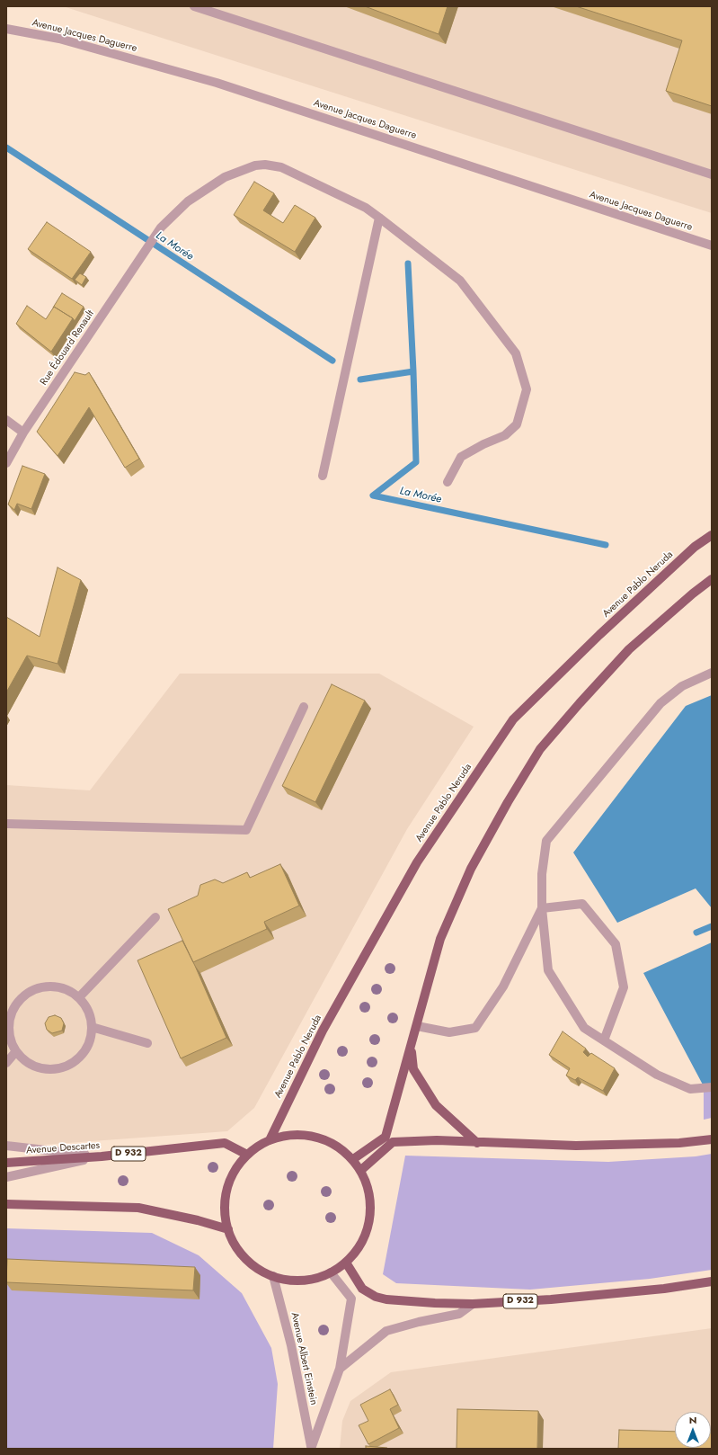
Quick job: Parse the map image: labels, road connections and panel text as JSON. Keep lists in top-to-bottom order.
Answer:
{
  "streets": {
    "main road": ["Avenue Pablo Neruda", "Avenue Descartes", "D 932"],
    "street": ["Avenue Jacques Daguerre", "Rue Édouard Renault", "Avenue Albert Einstein"]
  },
  "water": ["La Morée"],
  "north": "top"
}
